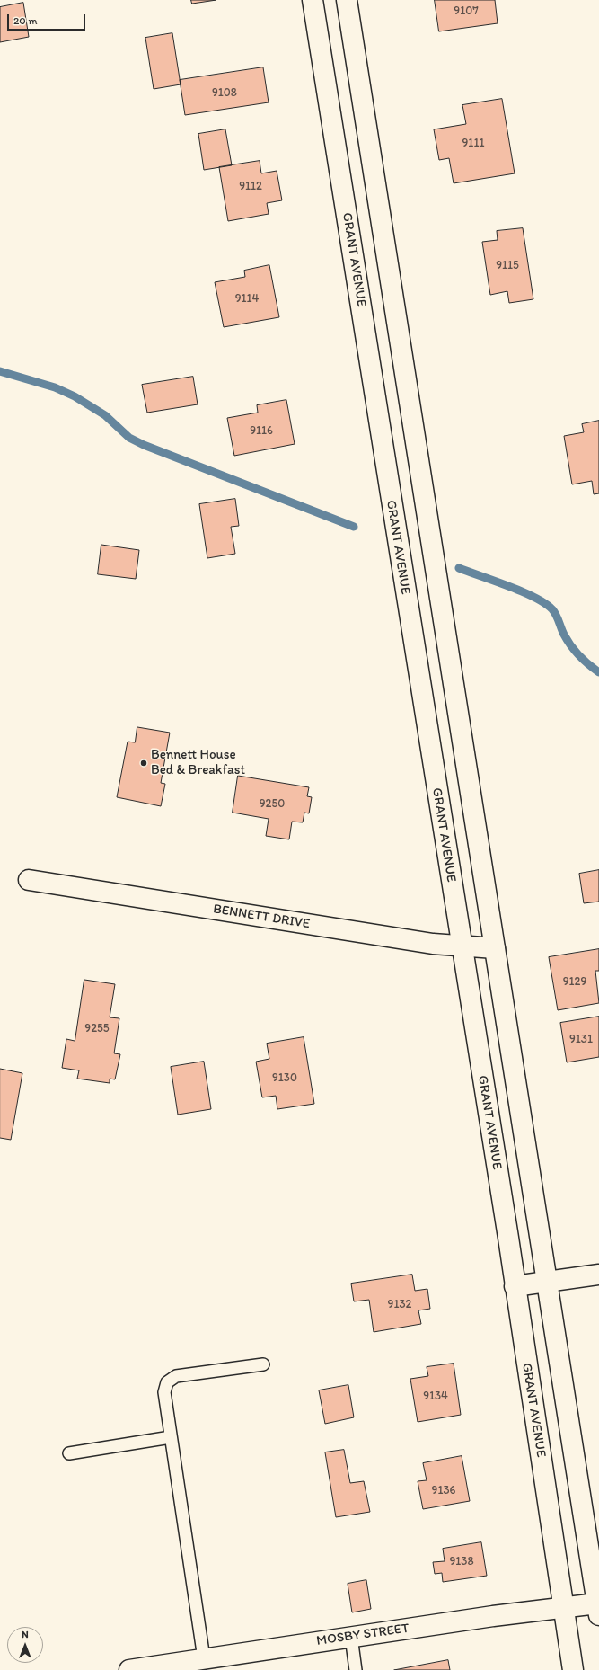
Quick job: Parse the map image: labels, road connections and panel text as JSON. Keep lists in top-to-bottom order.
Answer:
{
  "streets": {
    "main road": ["GRANT AVENUE", "BENNETT DRIVE", "MOSBY STREET"]
  },
  "crossings": [
    ["GRANT AVENUE", "BENNETT DRIVE"],
    ["GRANT AVENUE", "MOSBY STREET"]
  ],
  "places": ["Bennett House Bed & Breakfast"],
  "house_numbers": [
    "9107",
    "9108",
    "9111",
    "9112",
    "9115",
    "9114",
    "9116",
    "9250",
    "9129",
    "9255",
    "9131",
    "9130",
    "9132",
    "9134",
    "9136",
    "9138"
  ],
  "scale_bar": "20 m",
  "north": "top"
}
